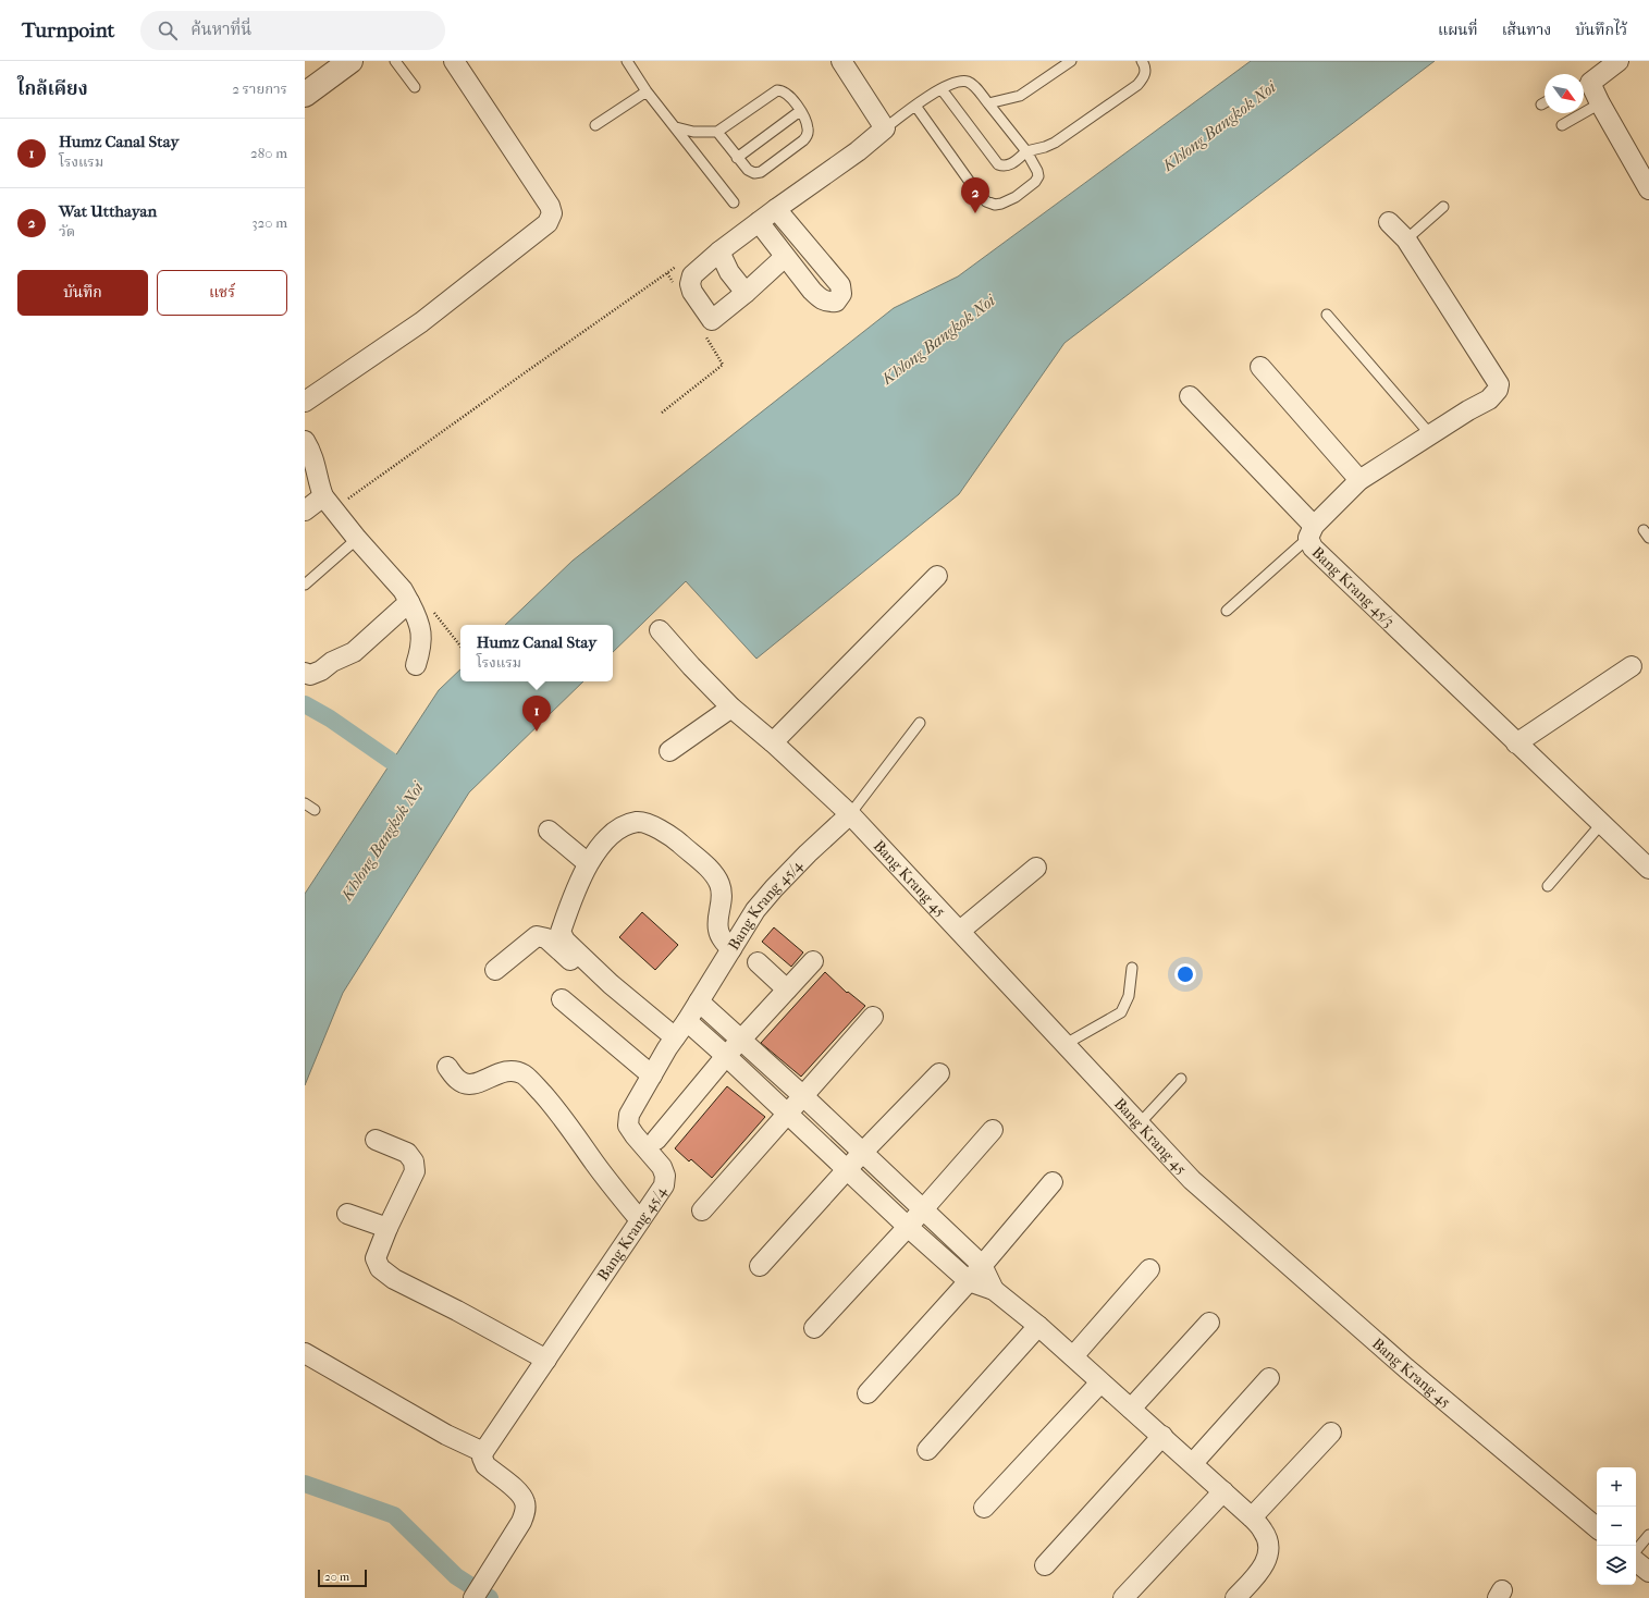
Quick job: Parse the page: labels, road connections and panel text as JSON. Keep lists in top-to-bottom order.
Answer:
{
  "streets": {
    "street": ["Bang Krang 45/3", "Bang Krang 45", "Bang Krang 45/4"]
  },
  "crossings": [
    ["Bang Krang 45", "Bang Krang 45/4"]
  ],
  "water": ["Khlong Bangkok Noi"],
  "scale_bar": "20 m",
  "north": "bottom right",
  "page": {
    "header": "Turnpoint",
    "search": "ค้นหาที่นี่",
    "nav": ["แผนที่", "เส้นทาง", "บันทึกไว้"],
    "heading": ["ใกล้เคียง", "2 รายการ"],
    "list": [
      {
        "mark": "1",
        "name": "Humz Canal Stay",
        "note": "โรงแรม",
        "value": "280 m"
      },
      {
        "mark": "2",
        "name": "Wat Utthayan",
        "note": "วัด",
        "value": "320 m"
      }
    ],
    "pins": ["2", "1"],
    "buttons": ["บันทึก", "แชร์"],
    "popup": ["Humz Canal Stay", "โรงแรม"],
    "map_buttons": ["+", "−"],
    "scale": "20 m"
  }
}
